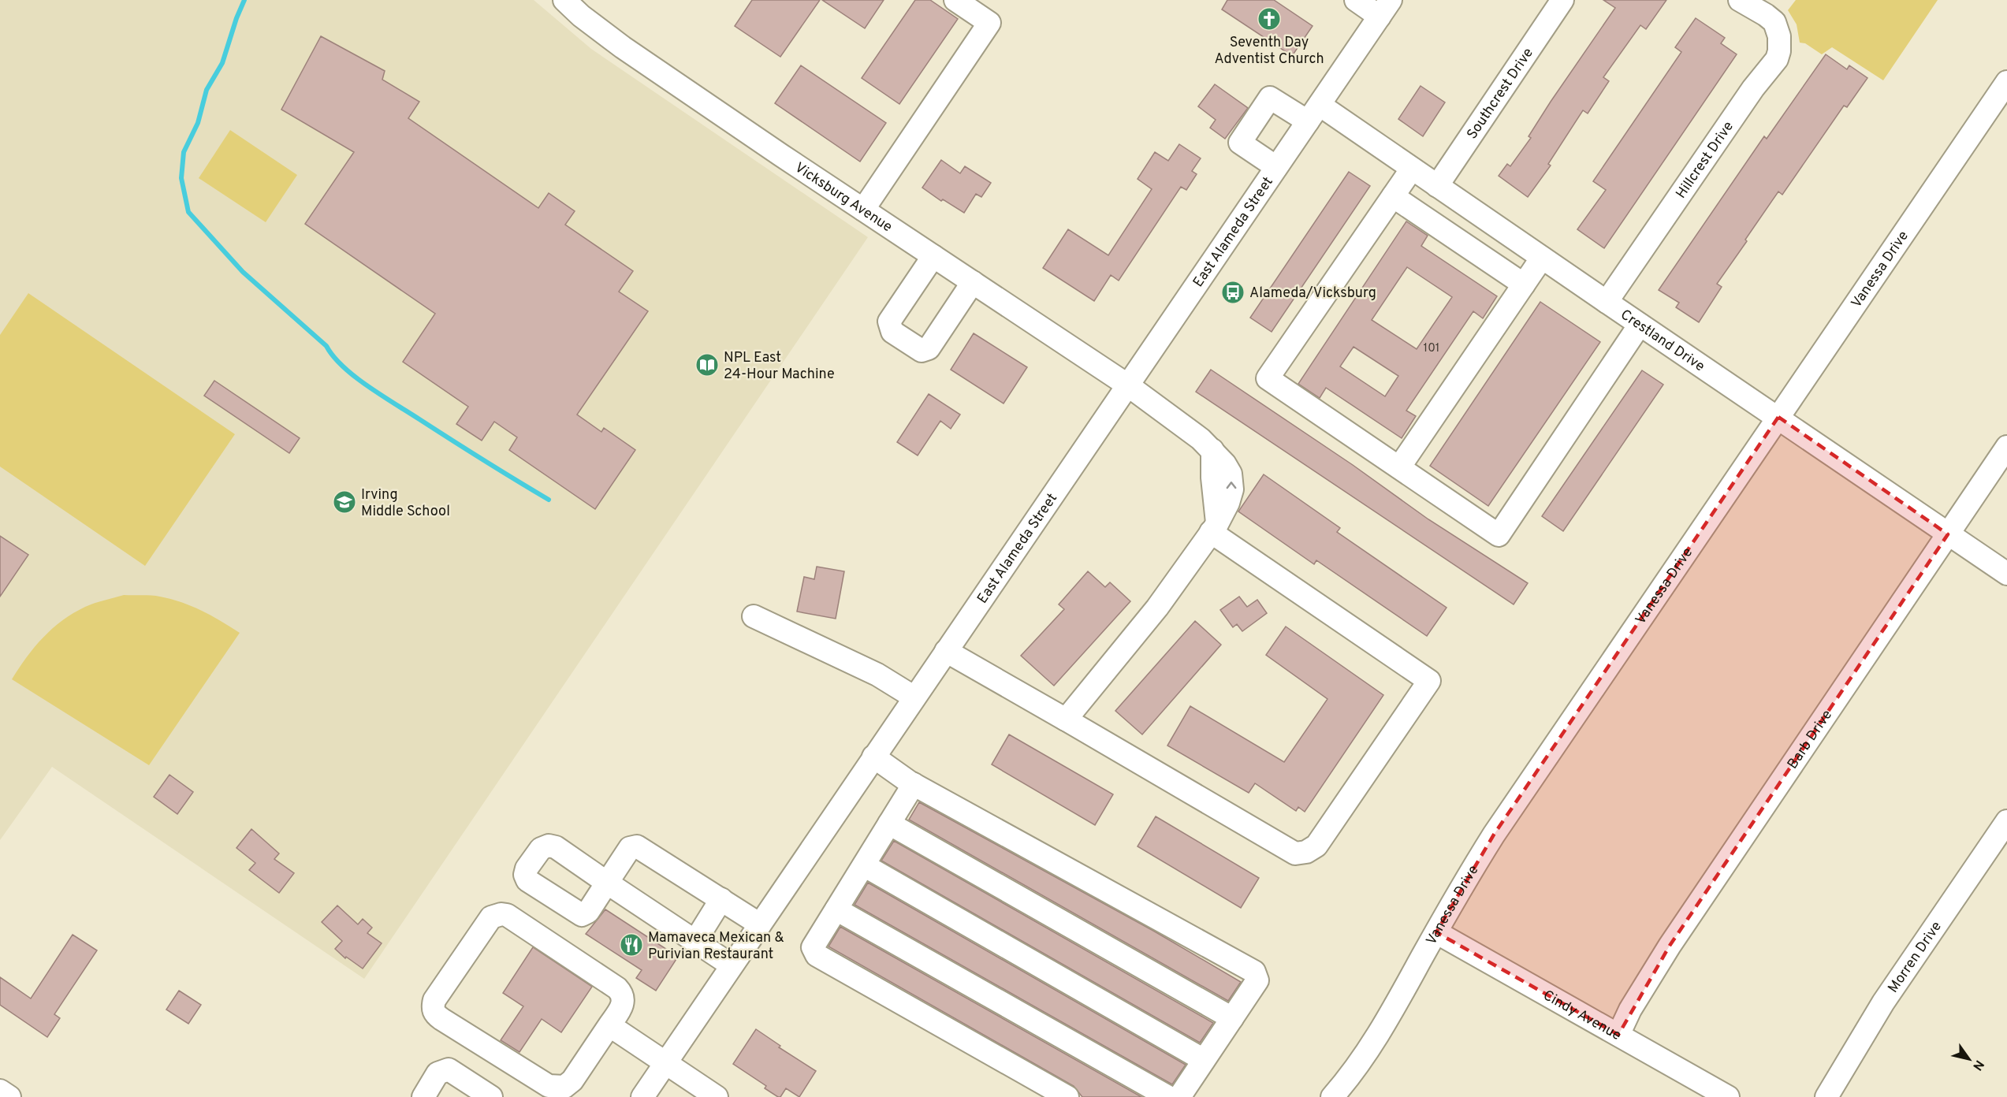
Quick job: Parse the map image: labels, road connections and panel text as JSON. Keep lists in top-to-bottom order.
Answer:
{
  "streets": {
    "street": [
      "Southcrest Drive",
      "Hillcrest Drive",
      "Vicksburg Avenue",
      "East Alameda Street",
      "Vanessa Drive",
      "Crestland Drive",
      "Barb Drive",
      "Morren Drive",
      "Cindy Avenue"
    ]
  },
  "crossings": [
    ["Southcrest Drive", "Crestland Drive"],
    ["Hillcrest Drive", "Crestland Drive"],
    ["Vicksburg Avenue", "East Alameda Street"],
    ["East Alameda Street", "Crestland Drive"],
    ["Vanessa Drive", "Crestland Drive"],
    ["Vanessa Drive", "Cindy Avenue"],
    ["Crestland Drive", "Barb Drive"],
    ["Barb Drive", "Cindy Avenue"]
  ],
  "places": {
    "church": ["Seventh Day Adventist Church"],
    "bus stop": ["Alameda/Vicksburg"],
    "library": ["NPL East 24-Hour Machine"],
    "school or university": ["Irving Middle School"],
    "restaurant": ["Mamaveca Mexican & Purivian Restaurant"]
  },
  "house_numbers": ["101"],
  "north": "bottom right"
}
